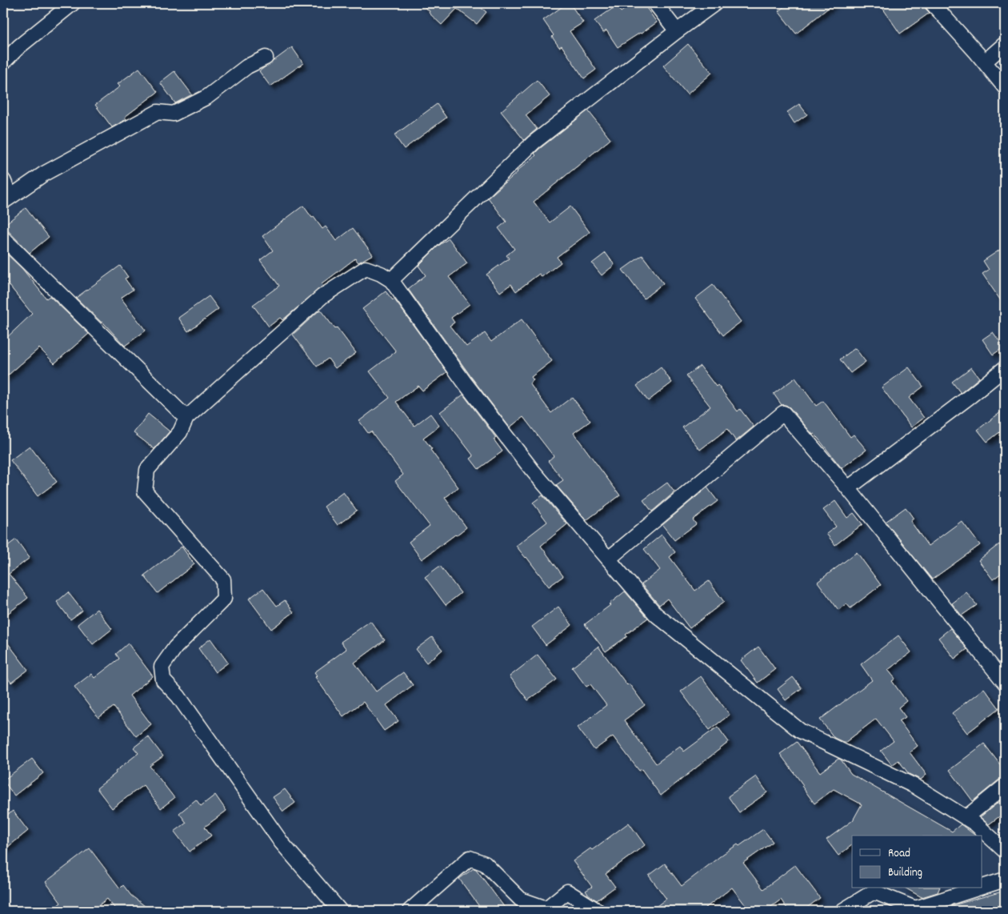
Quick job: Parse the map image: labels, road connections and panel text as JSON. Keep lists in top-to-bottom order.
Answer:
{
  "legend": ["Road", "Building"]
}
